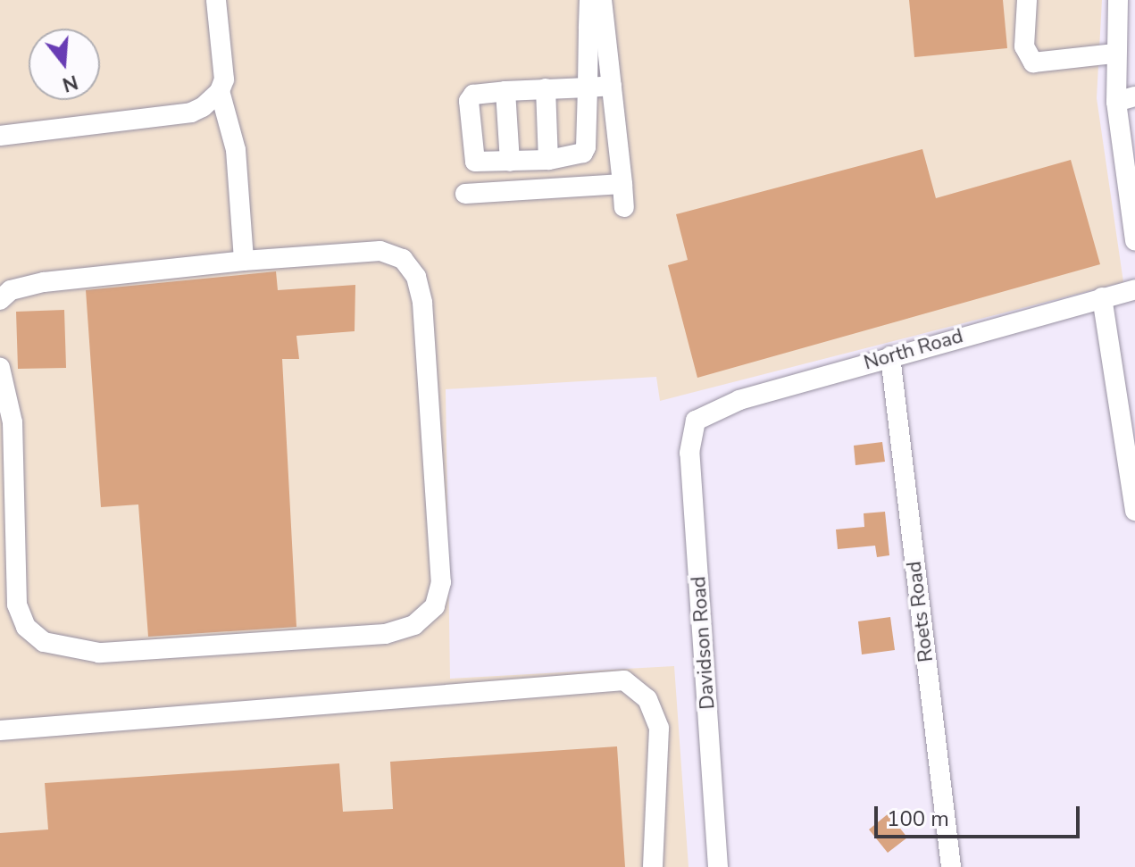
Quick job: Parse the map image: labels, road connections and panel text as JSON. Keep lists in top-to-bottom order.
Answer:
{
  "streets": {
    "street": ["North Road", "Roets Road", "Davidson Road"]
  },
  "crossings": [
    ["North Road", "Roets Road"],
    ["North Road", "Davidson Road"]
  ],
  "scale_bar": "100 m",
  "north": "bottom"
}
